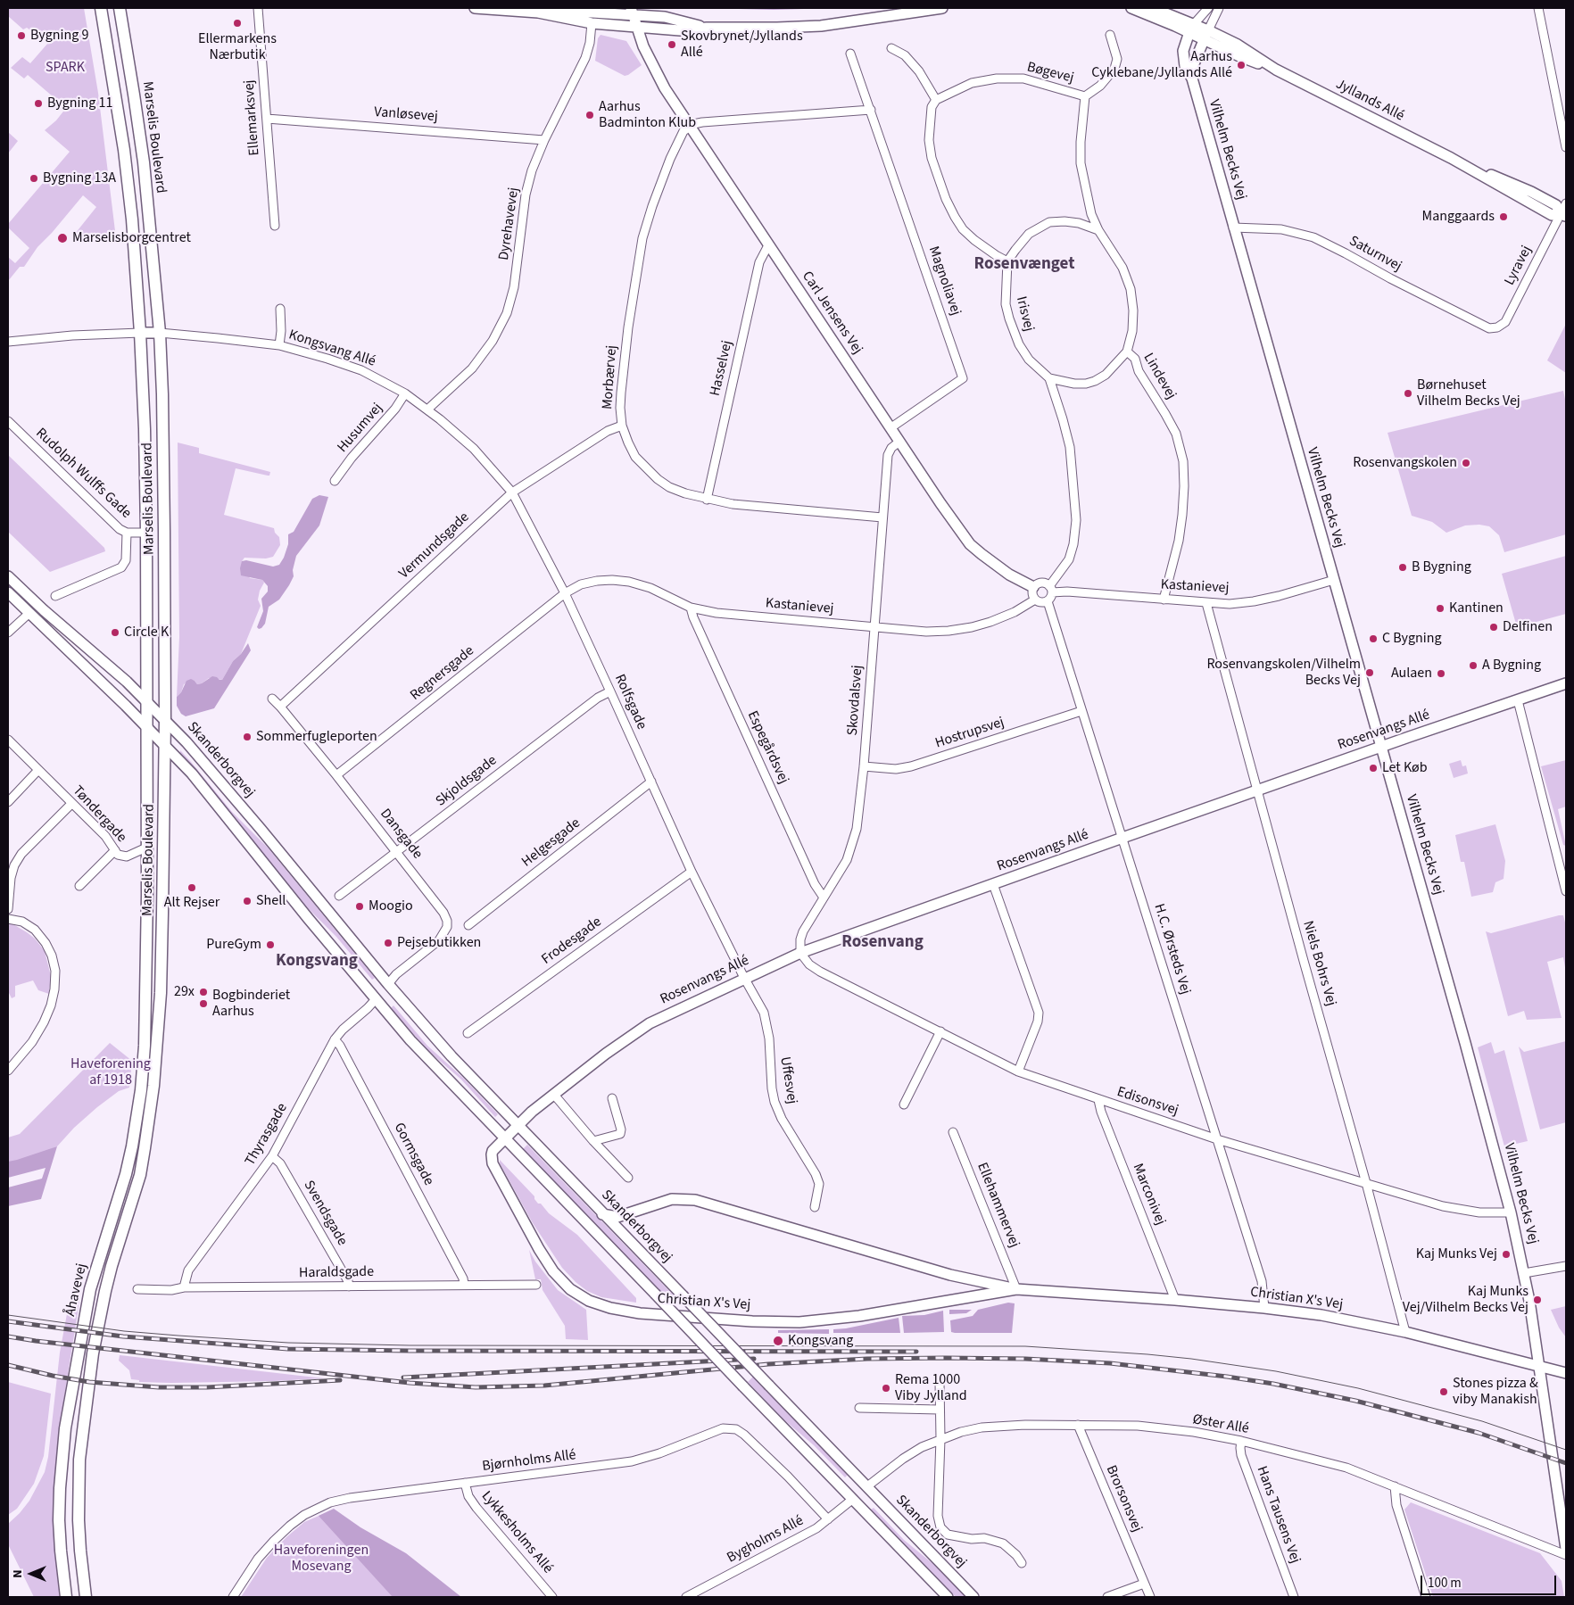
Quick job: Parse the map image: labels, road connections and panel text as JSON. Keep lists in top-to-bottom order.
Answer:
{
  "streets": {
    "main road": ["Marselis Boulevard", "Åhavevej"],
    "street": [
      "Bøgevej",
      "Jyllands Allé",
      "Vanløsevej",
      "Ellemarksvej",
      "Vilhelm Becks Vej",
      "Dyrehavevej",
      "Saturnvej",
      "Lyravej",
      "Magnoliavej",
      "Carl Jensens Vej",
      "Irisvej",
      "Kongsvang Allé",
      "Hasselvej",
      "Lindevej",
      "Morbærvej",
      "Husumvej",
      "Rudolph Wulffs Gade",
      "Vermundsgade",
      "Kastanievej",
      "Regnersgade",
      "Skovdalsvej",
      "Rolfsgade",
      "Rosenvangs Allé",
      "Hostrupsvej",
      "Espegårdsvej",
      "Skanderborgvej",
      "Skjoldsgade",
      "Tøndergade",
      "Dansgade",
      "Helgesgade",
      "Frodesgade",
      "H.C. Ørsteds Vej",
      "Niels Bohrs Vej",
      "Uffesvej",
      "Edisonsvej",
      "Thyrasgade",
      "Gormsgade",
      "Marconivej",
      "Ellehammervej",
      "Svendsgade",
      "Haraldsgade",
      "Christian X's Vej",
      "Øster Allé",
      "Bjørnholms Allé",
      "Brorsonsvej",
      "Hans Tausens Vej",
      "Lykkesholms Allé",
      "Bygholms Allé"
    ]
  },
  "crossings": [
    ["Bøgevej", "Lindevej"],
    ["Jyllands Allé", "Vilhelm Becks Vej"],
    ["Jyllands Allé", "Lyravej"],
    ["Vanløsevej", "Ellemarksvej"],
    ["Vanløsevej", "Dyrehavevej"],
    ["Marselis Boulevard", "Kongsvang Allé"],
    ["Marselis Boulevard", "Rudolph Wulffs Gade"],
    ["Marselis Boulevard", "Skanderborgvej"],
    ["Marselis Boulevard", "Tøndergade"],
    ["Marselis Boulevard", "Åhavevej"],
    ["Vilhelm Becks Vej", "Saturnvej"],
    ["Vilhelm Becks Vej", "Kastanievej"],
    ["Vilhelm Becks Vej", "Rosenvangs Allé"],
    ["Vilhelm Becks Vej", "Edisonsvej"],
    ["Vilhelm Becks Vej", "Christian X's Vej"],
    ["Dyrehavevej", "Kongsvang Allé"],
    ["Saturnvej", "Lyravej"],
    ["Magnoliavej", "Carl Jensens Vej"],
    ["Carl Jensens Vej", "Irisvej"],
    ["Carl Jensens Vej", "Hasselvej"],
    ["Carl Jensens Vej", "Morbærvej"],
    ["Carl Jensens Vej", "Kastanievej"],
    ["Carl Jensens Vej", "Skovdalsvej"],
    ["Carl Jensens Vej", "H.C. Ørsteds Vej"],
    ["Irisvej", "Lindevej"],
    ["Irisvej", "Kastanievej"],
    ["Irisvej", "H.C. Ørsteds Vej"],
    ["Kongsvang Allé", "Husumvej"],
    ["Kongsvang Allé", "Rolfsgade"],
    ["Hasselvej", "Morbærvej"],
    ["Lindevej", "Kastanievej"],
    ["Morbærvej", "Vermundsgade"],
    ["Morbærvej", "Skovdalsvej"],
    ["Vermundsgade", "Rolfsgade"],
    ["Vermundsgade", "Dansgade"],
    ["Kastanievej", "Regnersgade"],
    ["Kastanievej", "Skovdalsvej"],
    ["Kastanievej", "Rolfsgade"],
    ["Kastanievej", "Espegårdsvej"],
    ["Kastanievej", "H.C. Ørsteds Vej"],
    ["Kastanievej", "Niels Bohrs Vej"],
    ["Regnersgade", "Rolfsgade"],
    ["Regnersgade", "Dansgade"],
    ["Skovdalsvej", "Rosenvangs Allé"],
    ["Skovdalsvej", "Hostrupsvej"],
    ["Skovdalsvej", "Espegårdsvej"],
    ["Skovdalsvej", "Edisonsvej"],
    ["Rolfsgade", "Rosenvangs Allé"],
    ["Rolfsgade", "Skjoldsgade"],
    ["Rolfsgade", "Helgesgade"],
    ["Rolfsgade", "Frodesgade"],
    ["Rolfsgade", "Uffesvej"],
    ["Rosenvangs Allé", "Skanderborgvej"],
    ["Rosenvangs Allé", "H.C. Ørsteds Vej"],
    ["Rosenvangs Allé", "Niels Bohrs Vej"],
    ["Rosenvangs Allé", "Uffesvej"],
    ["Rosenvangs Allé", "Edisonsvej"],
    ["Rosenvangs Allé", "Christian X's Vej"],
    ["Hostrupsvej", "H.C. Ørsteds Vej"],
    ["Skanderborgvej", "Dansgade"],
    ["Skanderborgvej", "Christian X's Vej"],
    ["Skanderborgvej", "Øster Allé"],
    ["Skjoldsgade", "Dansgade"],
    ["H.C. Ørsteds Vej", "Edisonsvej"],
    ["H.C. Ørsteds Vej", "Christian X's Vej"],
    ["Niels Bohrs Vej", "Edisonsvej"],
    ["Niels Bohrs Vej", "Christian X's Vej"],
    ["Edisonsvej", "Marconivej"],
    ["Thyrasgade", "Gormsgade"],
    ["Thyrasgade", "Svendsgade"],
    ["Thyrasgade", "Haraldsgade"],
    ["Gormsgade", "Haraldsgade"],
    ["Marconivej", "Christian X's Vej"],
    ["Ellehammervej", "Christian X's Vej"],
    ["Svendsgade", "Haraldsgade"],
    ["Øster Allé", "Brorsonsvej"],
    ["Øster Allé", "Hans Tausens Vej"],
    ["Bjørnholms Allé", "Lykkesholms Allé"],
    ["Bjørnholms Allé", "Bygholms Allé"]
  ],
  "districts": ["Rosenvænget", "Rosenvang", "Kongsvang"],
  "parks": ["SPARK", "Haveforening af 1918", "Haveforeningen Mosevang"],
  "places": [
    "Ellermarkens Nærbutik",
    "Bygning 9",
    "Skovbrynet/Jyllands Allé",
    "Aarhus Cyklebane/Jyllands Allé",
    "Bygning 11",
    "Aarhus Badminton Klub",
    "Bygning 13A",
    "Manggaards",
    "Marselisborgcentret",
    "Børnehuset Vilhelm Becks Vej",
    "Rosenvangskolen",
    "B Bygning",
    "Kantinen",
    "Delfinen",
    "Circle K",
    "C Bygning",
    "A Bygning",
    "Rosenvangskolen/Vilhelm Becks Vej",
    "Aulaen",
    "Sommerfugleporten",
    "Let Køb",
    "Alt Rejser",
    "Shell",
    "Moogio",
    "Pejsebutikken",
    "PureGym",
    "29x",
    "Bogbinderiet Aarhus",
    "Kaj Munks Vej",
    "Kaj Munks Vej/Vilhelm Becks Vej",
    "Kongsvang",
    "Rema 1000 Viby Jylland",
    "Stones pizza & viby Manakish"
  ],
  "scale_bar": "100 m",
  "north": "left"
}
